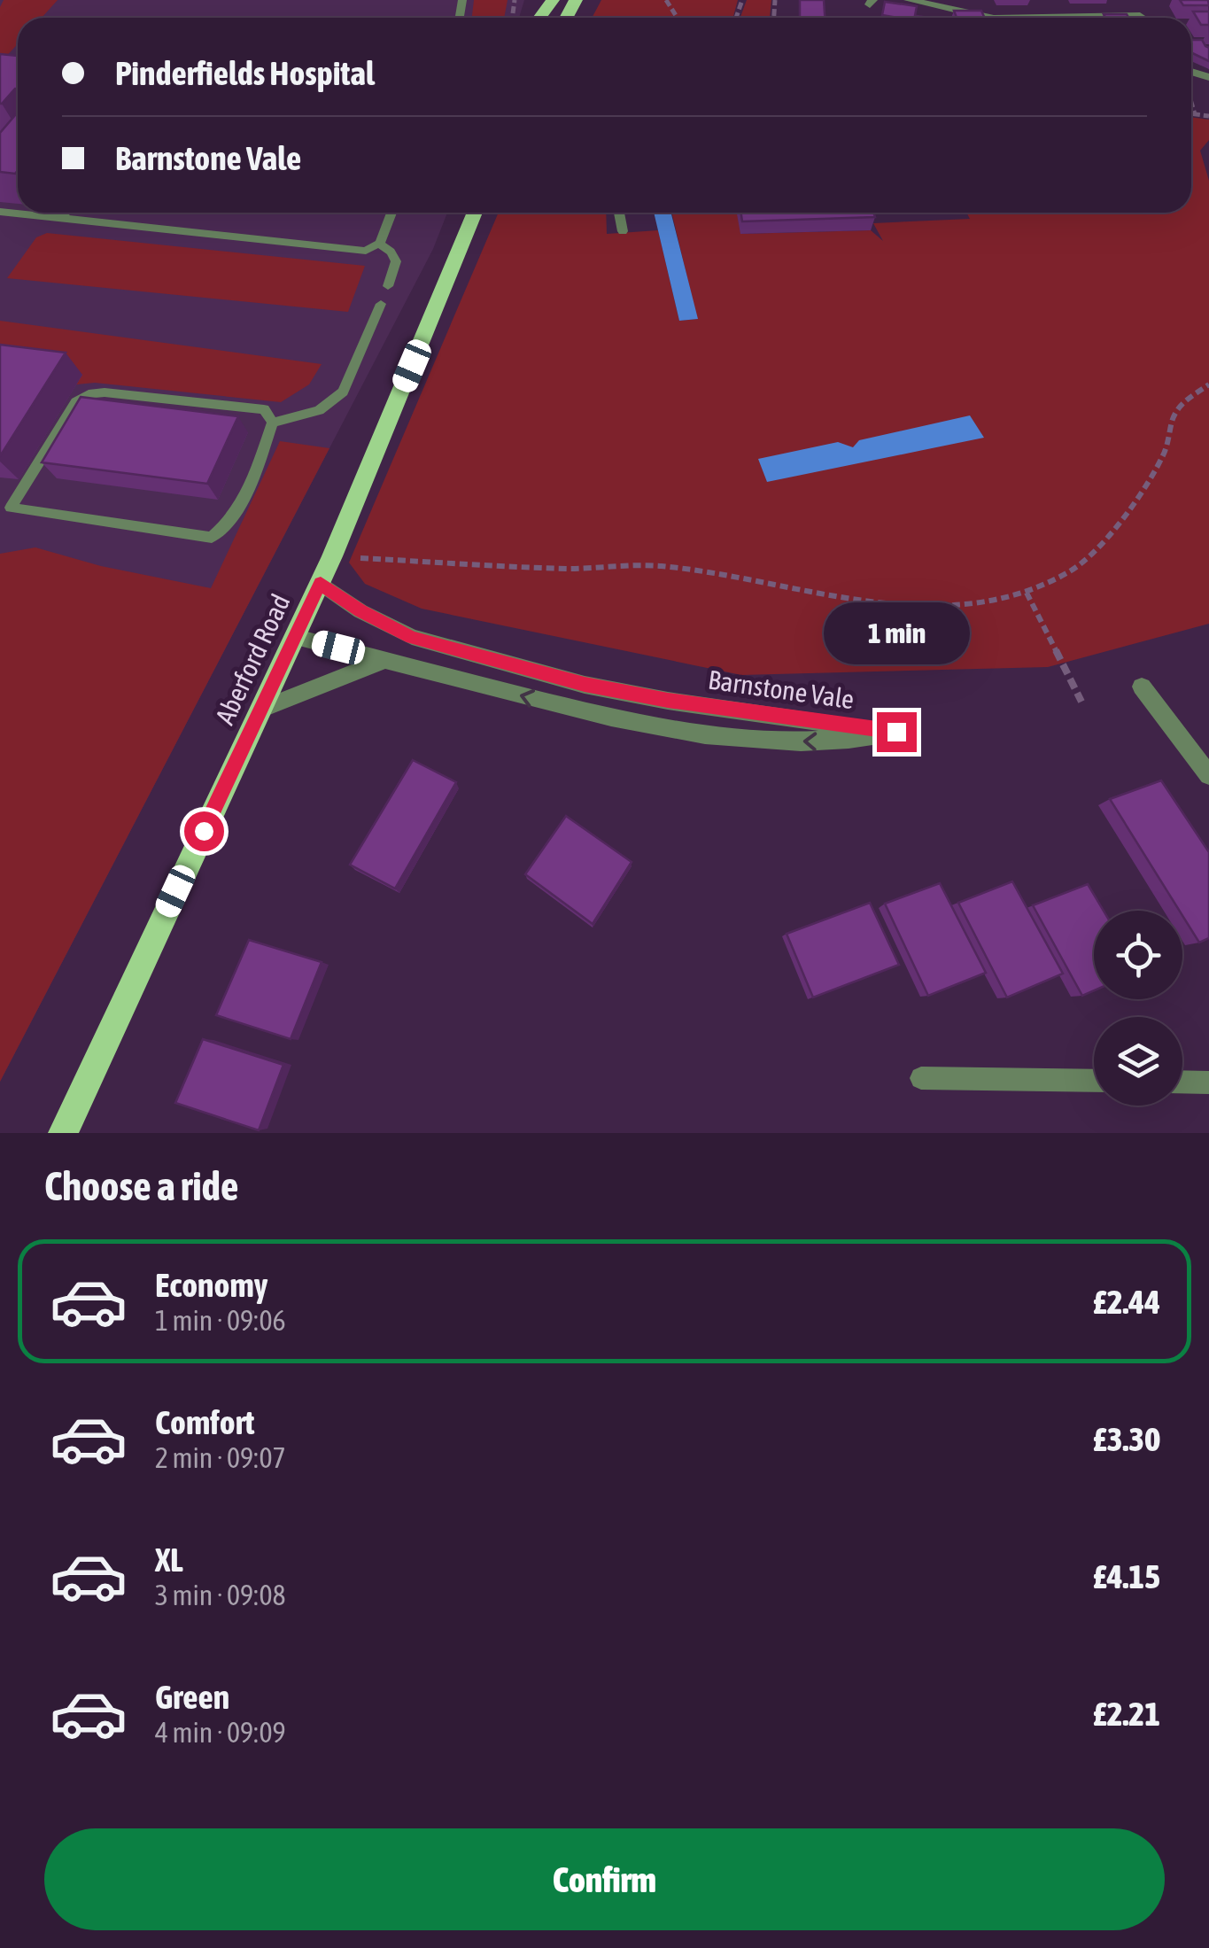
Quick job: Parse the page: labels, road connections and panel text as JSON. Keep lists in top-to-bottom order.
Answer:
{
  "streets": {
    "main road": ["Aberford Road"],
    "street": ["Barnstone Vale"]
  },
  "crossings": [
    ["Aberford Road", "Barnstone Vale"]
  ],
  "page": {
    "banner": ["Pinderfields Hospital", "Barnstone Vale"],
    "bubble": "1 min",
    "heading": "Choose a ride",
    "list": [
      {
        "name": "Economy",
        "note": "1 min · 09:06",
        "value": "£2.44"
      },
      {
        "name": "Comfort",
        "note": "2 min · 09:07",
        "value": "£3.30"
      },
      {
        "name": "XL",
        "note": "3 min · 09:08",
        "value": "£4.15"
      },
      {
        "name": "Green",
        "note": "4 min · 09:09",
        "value": "£2.21"
      }
    ],
    "buttons": "Confirm"
  }
}
